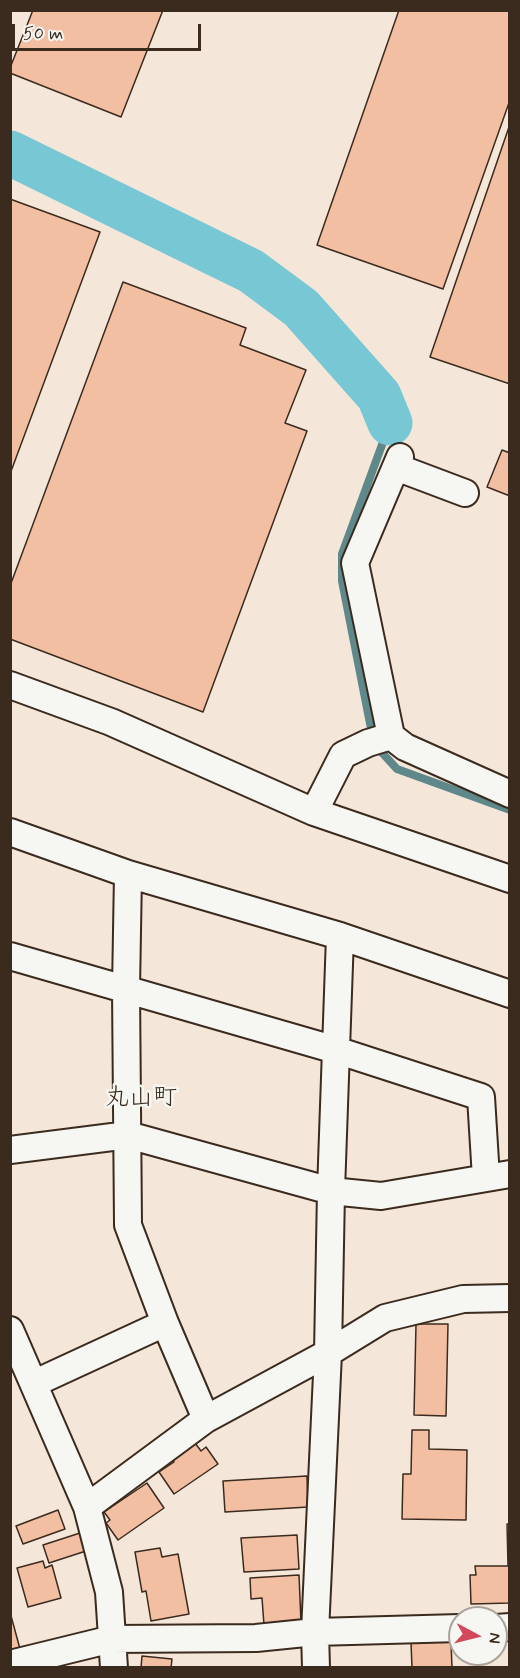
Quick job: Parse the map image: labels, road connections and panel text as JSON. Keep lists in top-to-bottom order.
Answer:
{
  "districts": ["丸山町"],
  "scale_bar": "50 m",
  "north": "right"
}
